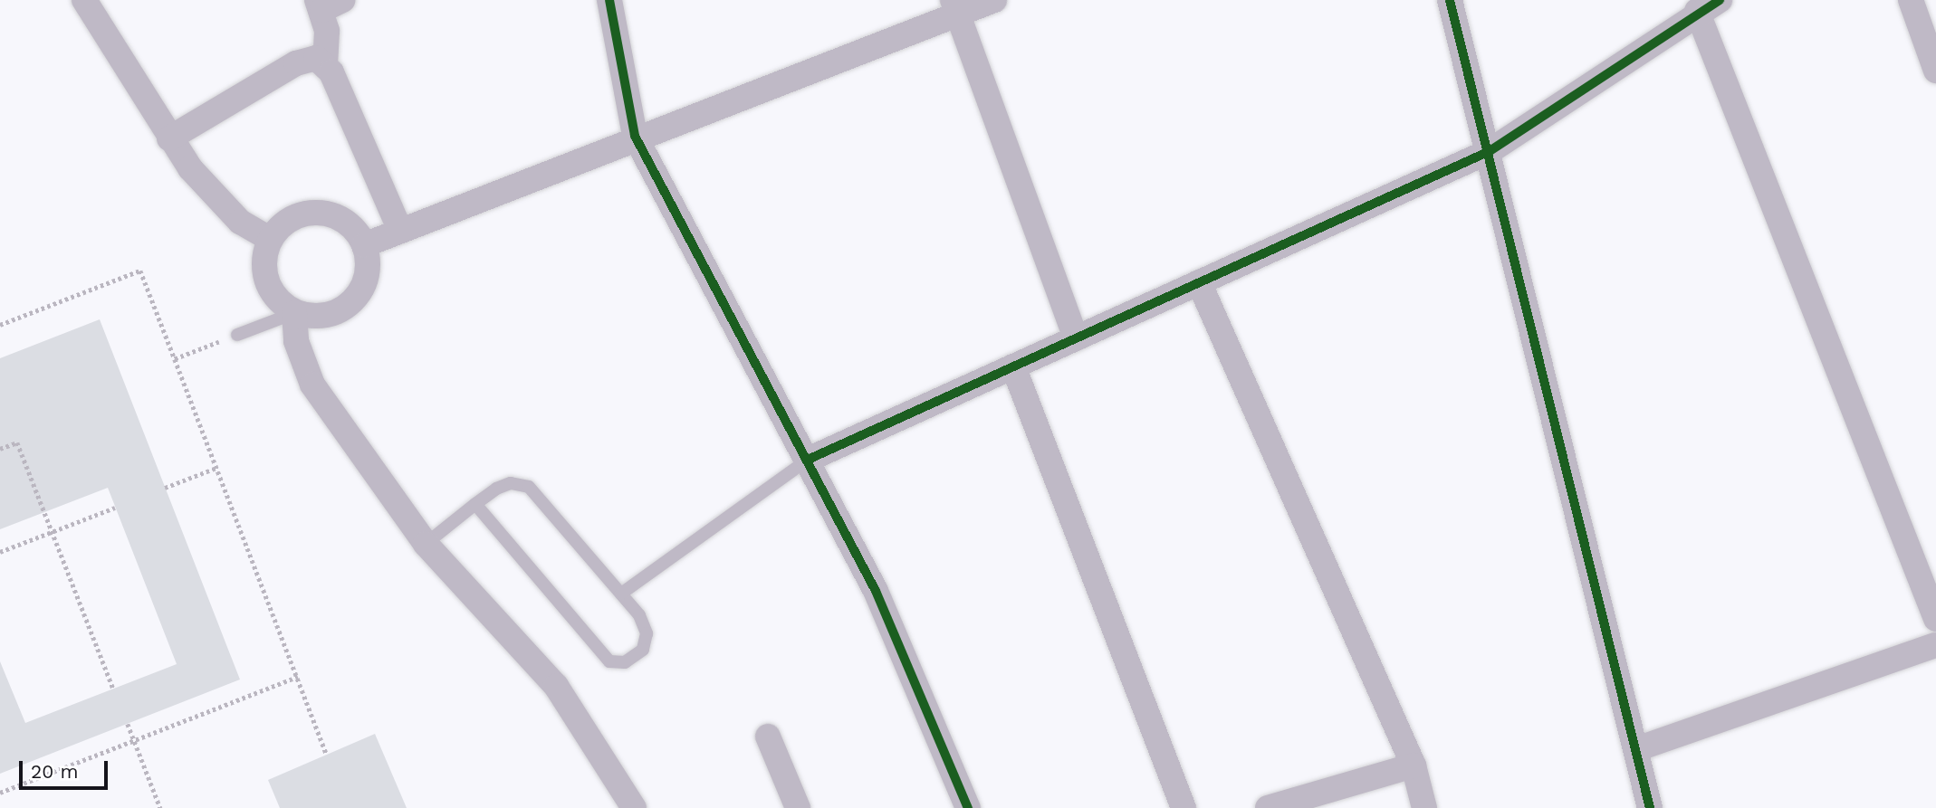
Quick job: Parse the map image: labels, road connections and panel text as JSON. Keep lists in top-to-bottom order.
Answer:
{
  "scale_bar": "20 m"
}
